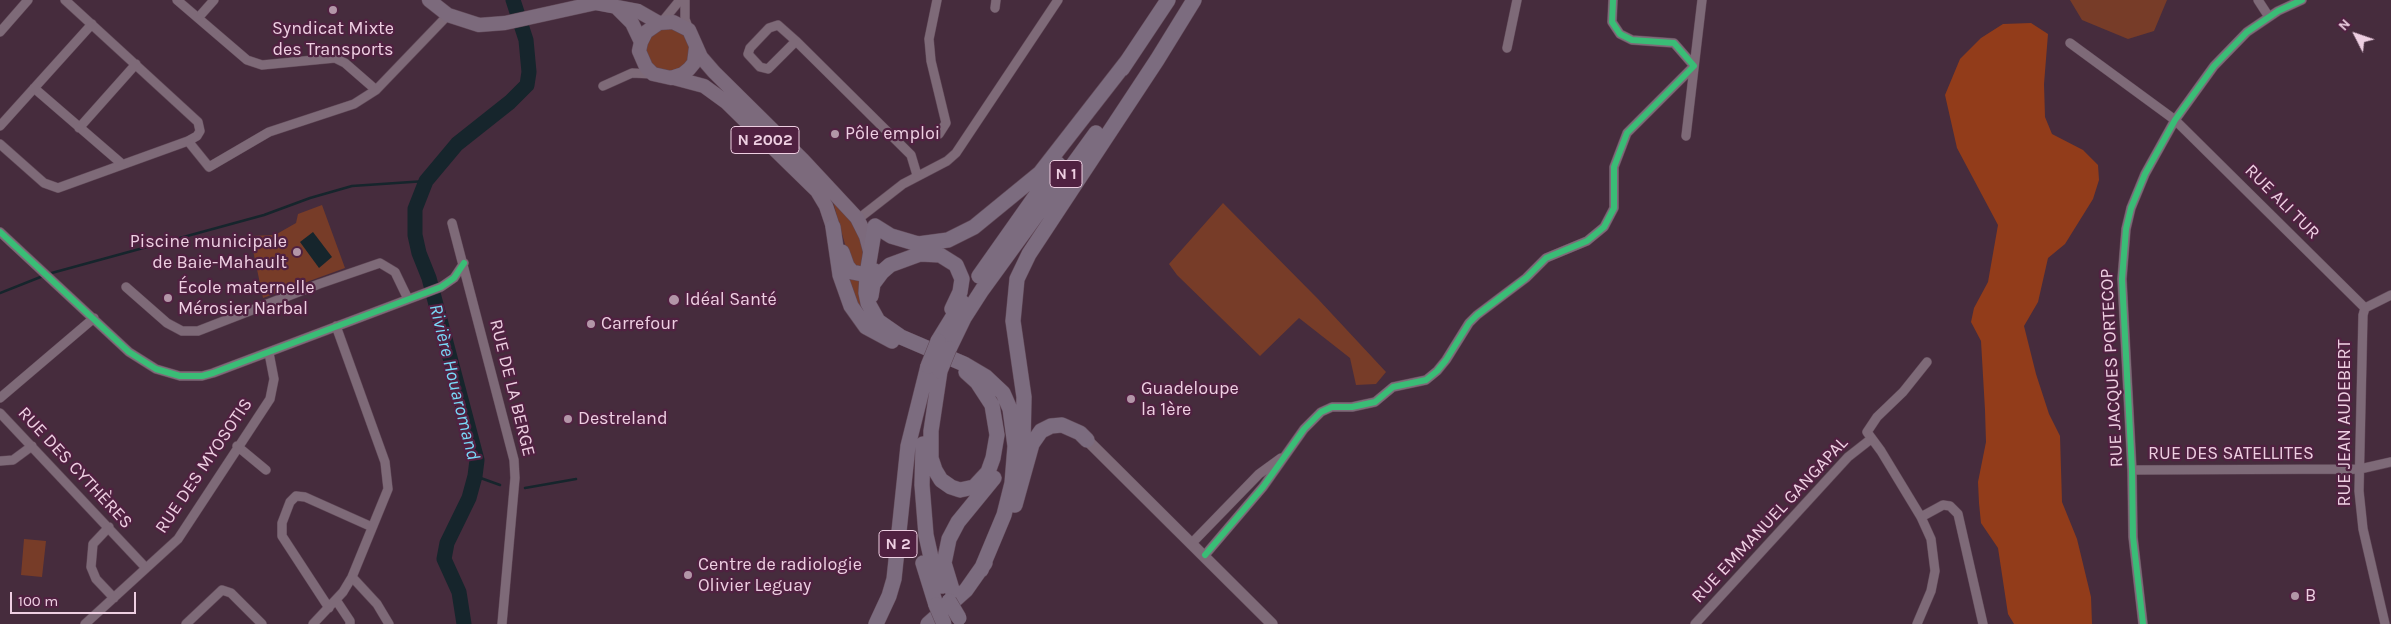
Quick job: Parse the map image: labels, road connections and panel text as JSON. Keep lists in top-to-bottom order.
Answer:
{
  "streets": {
    "highway": ["N 1", "N 2"],
    "main road": ["N 2002"],
    "street": [
      "RUE ALI TUR",
      "RUE JACQUES PORTECOP",
      "RUE DE LA BERGE",
      "RUE JEAN AUDEBERT",
      "RUE DES SATELLITES",
      "RUE DES MYOSOTIS",
      "RUE DES CYTHÈRES",
      "RUE EMMANUEL GANGAPAL"
    ]
  },
  "crossings": [
    ["N 1", "N 2"],
    ["RUE ALI TUR", "RUE JACQUES PORTECOP"],
    ["RUE ALI TUR", "RUE JEAN AUDEBERT"],
    ["RUE JACQUES PORTECOP", "RUE DES SATELLITES"],
    ["RUE JEAN AUDEBERT", "RUE DES SATELLITES"],
    ["RUE DES MYOSOTIS", "RUE DES CYTHÈRES"]
  ],
  "water": ["Rivière Houaromand"],
  "places": [
    "Syndicat Mixte des Transports",
    "Pôle emploi",
    "Piscine municipale de Baie-Mahault",
    "École maternelle Mérosier Narbal",
    "Idéal Santé",
    "Carrefour",
    "Guadeloupe la 1ère",
    "Destreland",
    "Centre de radiologie Olivier Leguay",
    "B"
  ],
  "scale_bar": "100 m",
  "north": "top left"
}
